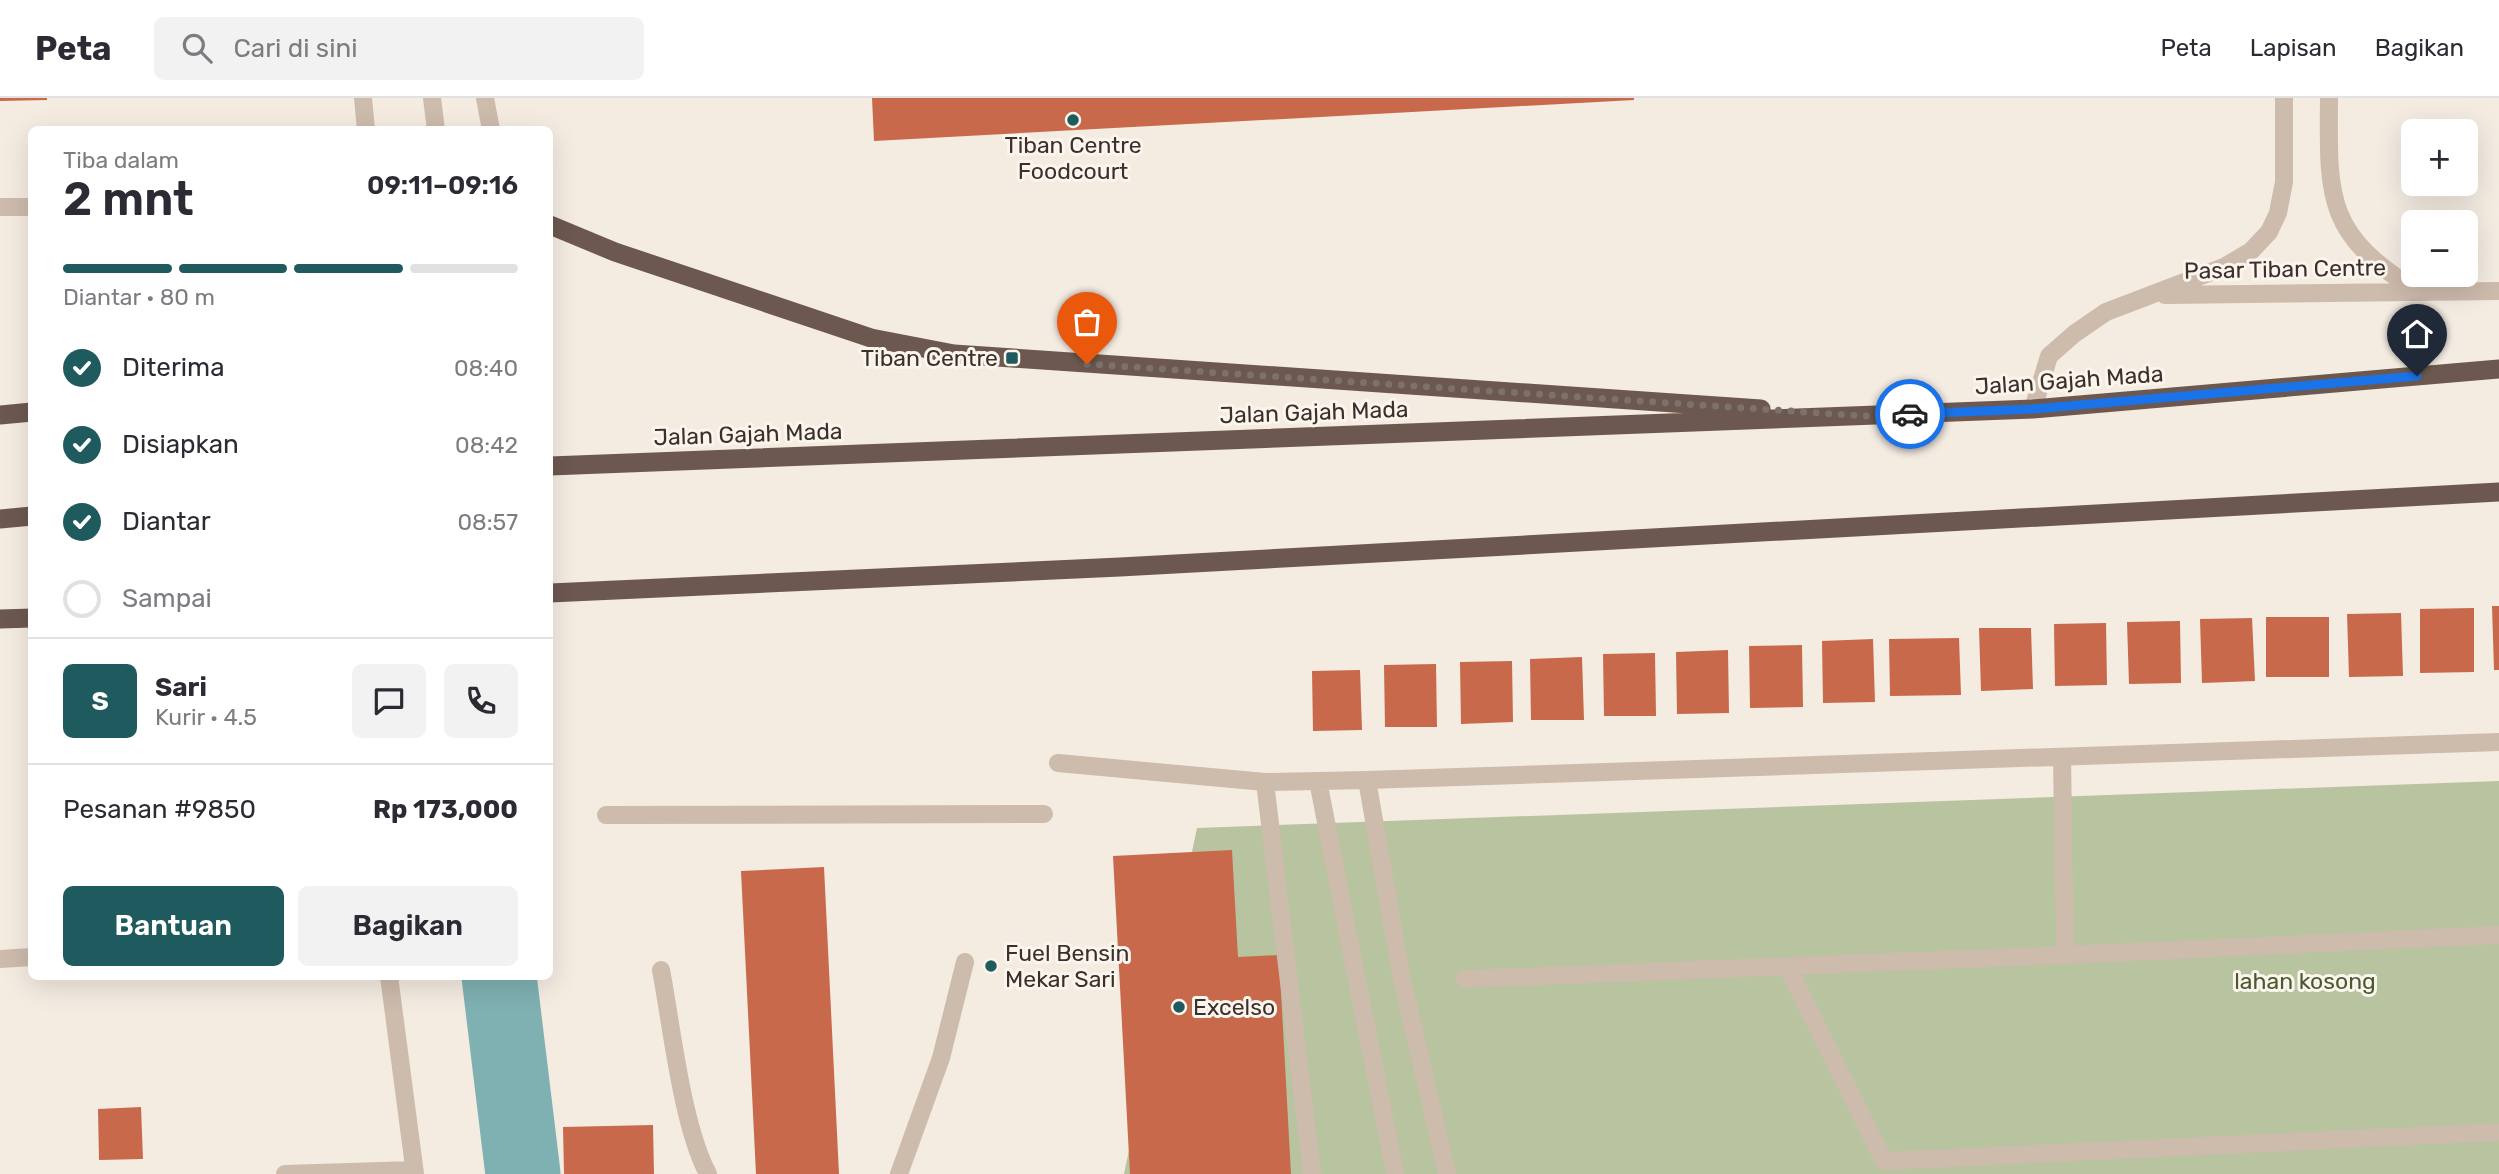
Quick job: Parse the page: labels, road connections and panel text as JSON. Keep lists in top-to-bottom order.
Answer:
{
  "streets": {
    "highway": ["Jalan Gajah Mada"],
    "street": ["Pasar Tiban Centre"]
  },
  "crossings": [
    ["Pasar Tiban Centre", "Jalan Gajah Mada"]
  ],
  "parks": ["lahan kosong"],
  "places": {
    "other": ["Tiban Centre Foodcourt", "Fuel Bensin Mekar Sari", "Excelso"],
    "transit": ["Tiban Centre"]
  },
  "page": {
    "header": "Peta",
    "search": "Cari di sini",
    "nav": ["Peta", "Lapisan", "Bagikan"],
    "map_buttons": ["+", "−"],
    "heading": ["2 mnt", "Tiba dalam", "09:11–09:16"],
    "panel": [
      "Sari",
      "Kurir · 4.5",
      "Pesanan #9850",
      "Rp 173,000"
    ],
    "bar": "Diantar · 80 m",
    "list": [
      ["Diterima", "08:40"],
      ["Disiapkan", "08:42"],
      ["Diantar", "08:57"],
      "Sampai"
    ],
    "round": "S",
    "buttons": ["Bantuan", "Bagikan"]
  }
}
